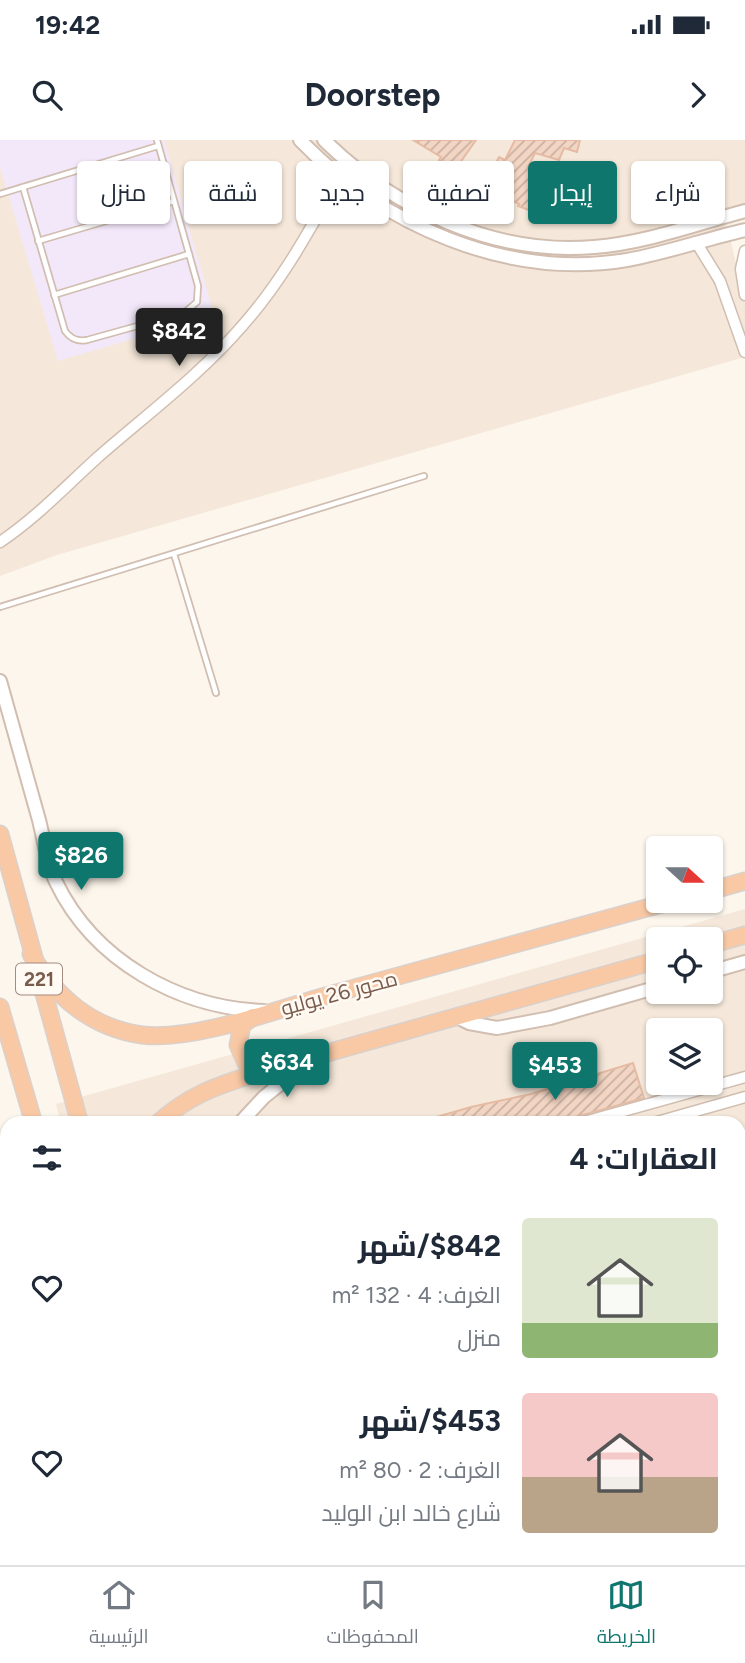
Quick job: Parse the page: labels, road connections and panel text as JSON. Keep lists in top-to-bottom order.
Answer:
{
  "streets": {
    "highway": ["221", "محور 26 يوليو"]
  },
  "crossings": [
    ["221", "محور 26 يوليو"]
  ],
  "north": "right",
  "page": {
    "status": "19:42",
    "header": "Doorstep",
    "chip": [
      "شراء",
      "إيجار",
      "تصفية",
      "جديد",
      "شقة",
      "منزل"
    ],
    "price": [
      "$842",
      "$826",
      "$634",
      "$453"
    ],
    "heading": "العقارات: 4",
    "list": [
      {
        "name": "$842/شهر",
        "note": "الغرف: 4 · 132 m² · منزل"
      },
      {
        "name": "$453/شهر",
        "note": "الغرف: 2 · 80 m² · شارع خالد ابن الوليد"
      }
    ],
    "tabs": ["الخريطة", "المحفوظات", "الرئيسية"]
  }
}
